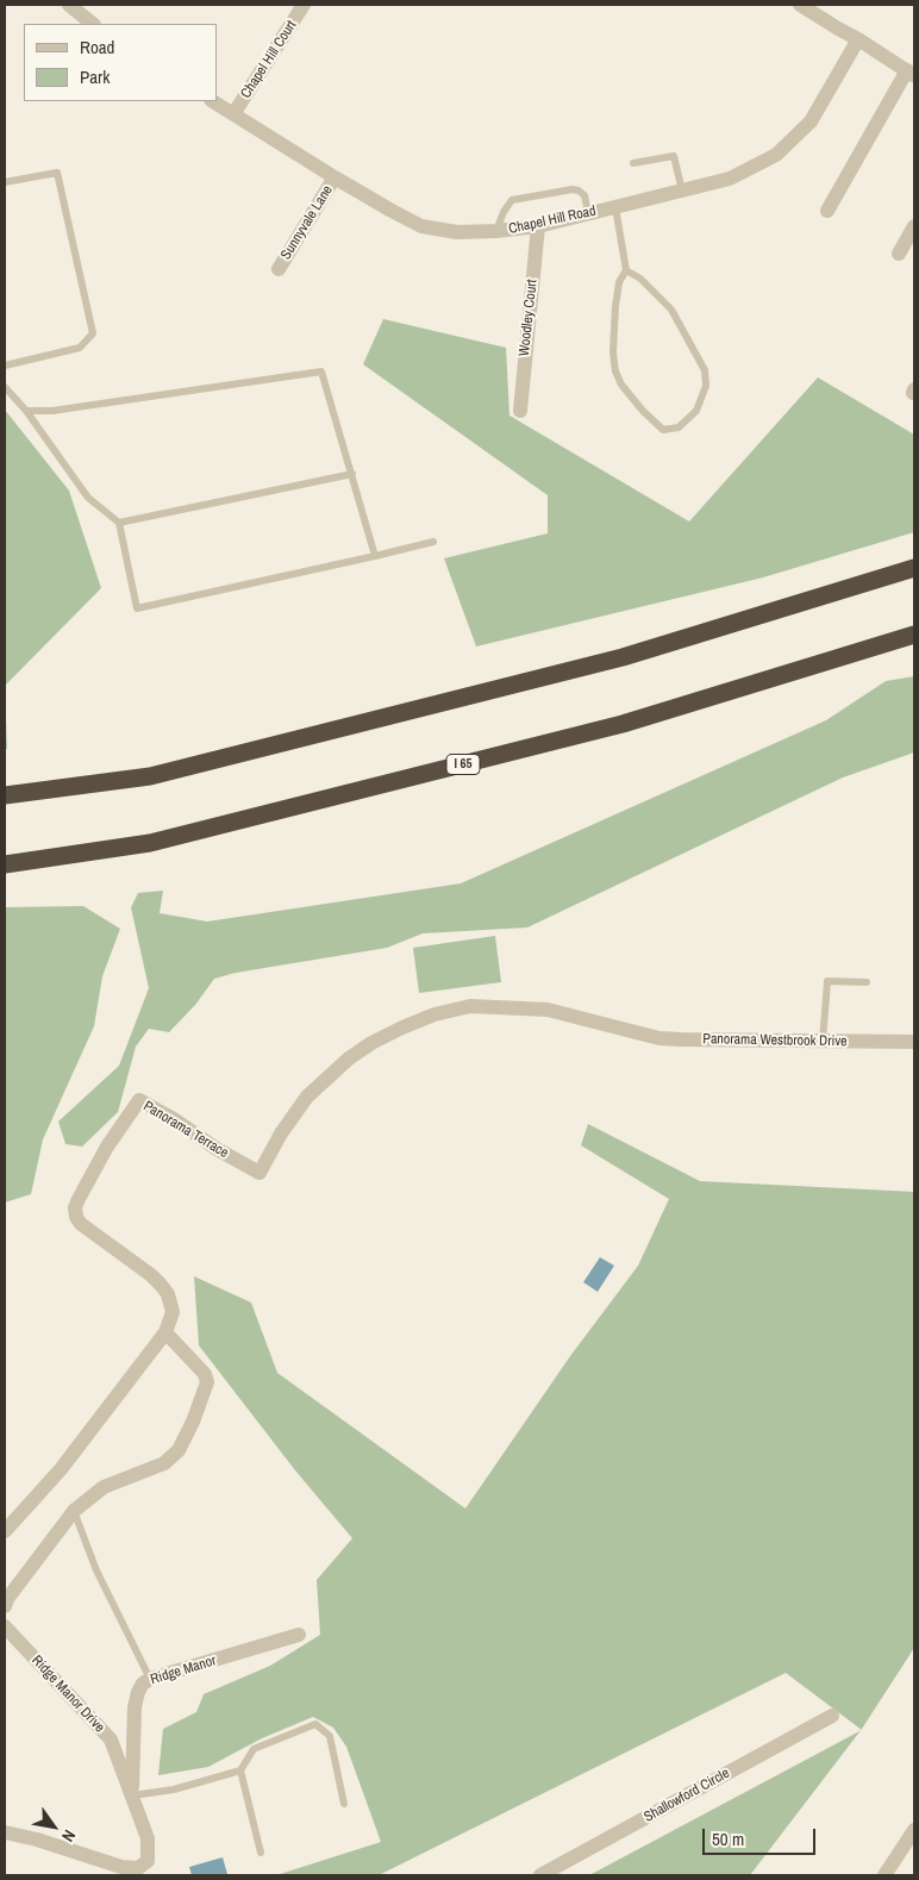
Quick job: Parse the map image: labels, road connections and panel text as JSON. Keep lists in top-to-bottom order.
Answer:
{
  "streets": {
    "highway": ["I 65"],
    "street": [
      "Chapel Hill Court",
      "Chapel Hill Road",
      "Sunnyvale Lane",
      "Woodley Court",
      "Panorama Westbrook Drive",
      "Panorama Terrace",
      "Ridge Manor",
      "Ridge Manor Drive",
      "Shallowford Circle"
    ]
  },
  "crossings": [
    ["Chapel Hill Court", "Chapel Hill Road"],
    ["Chapel Hill Road", "Sunnyvale Lane"],
    ["Chapel Hill Road", "Woodley Court"],
    ["Panorama Westbrook Drive", "Panorama Terrace"],
    ["Ridge Manor", "Ridge Manor Drive"]
  ],
  "legend": ["Road", "Park"],
  "scale_bar": "50 m",
  "north": "bottom right"
}
